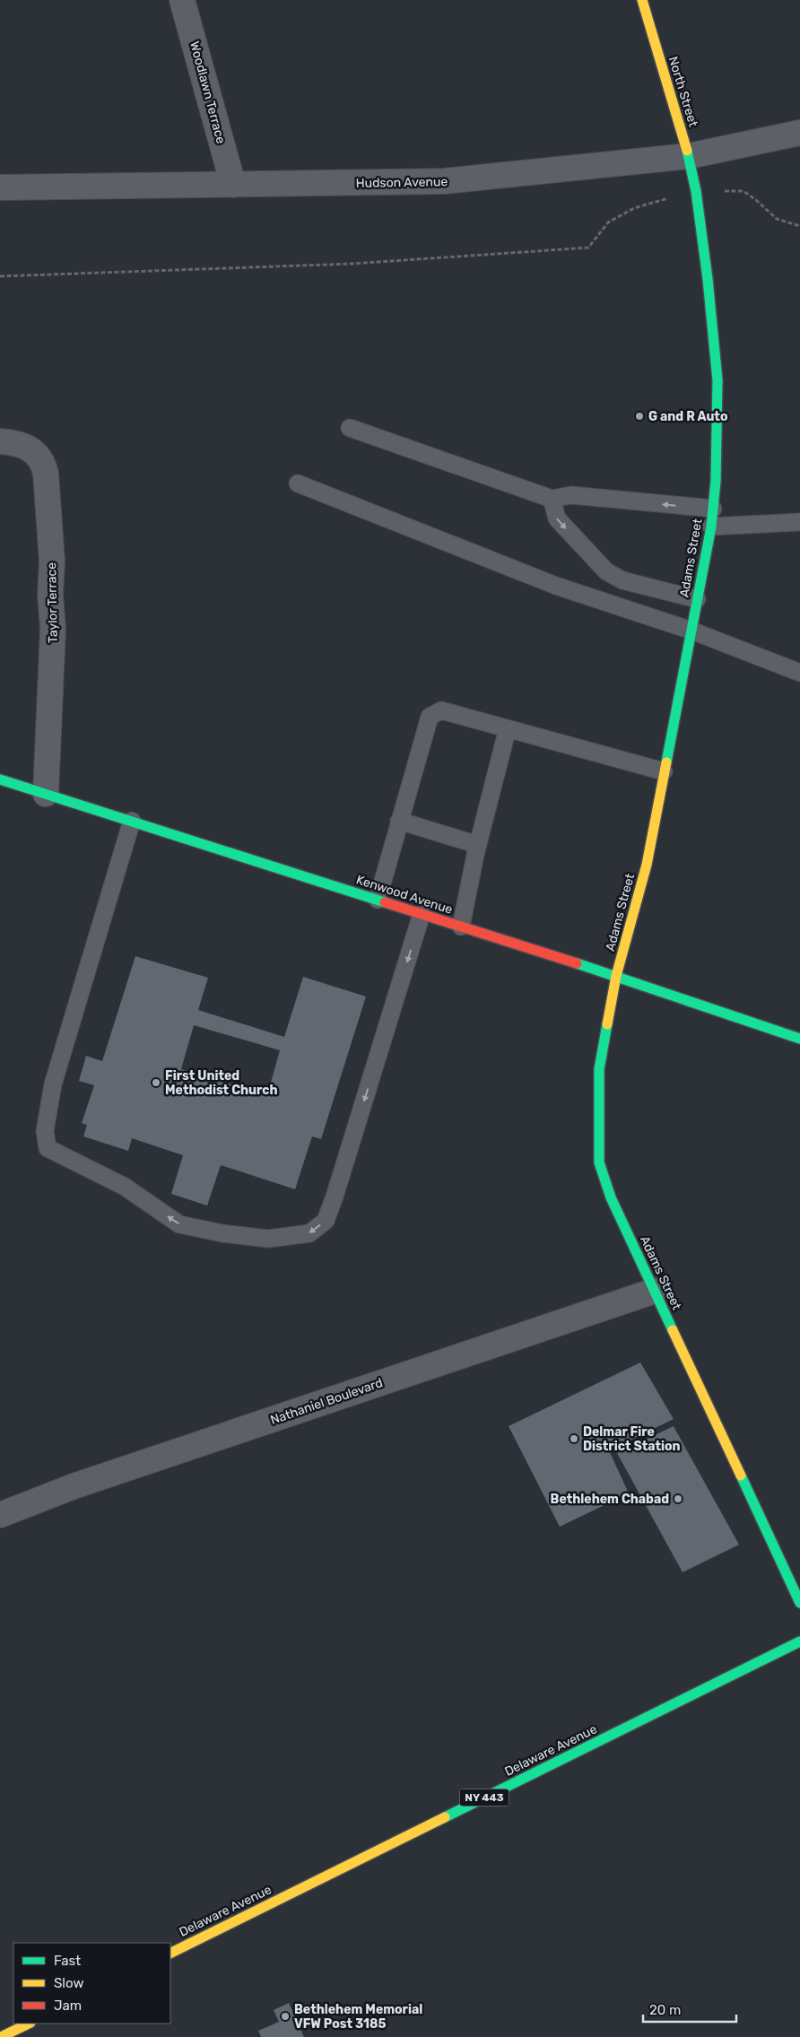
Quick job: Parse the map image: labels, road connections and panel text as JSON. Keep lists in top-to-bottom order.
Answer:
{
  "streets": {
    "street": [
      "North Street",
      "Woodlawn Terrace",
      "Hudson Avenue",
      "Adams Street",
      "Taylor Terrace",
      "Kenwood Avenue",
      "Nathaniel Boulevard",
      "Delaware Avenue",
      "NY 443"
    ]
  },
  "crossings": [
    ["North Street", "Hudson Avenue"],
    ["North Street", "Adams Street"],
    ["Woodlawn Terrace", "Hudson Avenue"],
    ["Adams Street", "Kenwood Avenue"],
    ["Adams Street", "Nathaniel Boulevard"],
    ["Taylor Terrace", "Kenwood Avenue"]
  ],
  "places": [
    "G and R Auto",
    "First United Methodist Church",
    "Delmar Fire District Station",
    "Bethlehem Chabad",
    "Bethlehem Memorial VFW Post 3185"
  ],
  "legend": ["Fast", "Slow", "Jam"],
  "scale_bar": "20 m"
}
